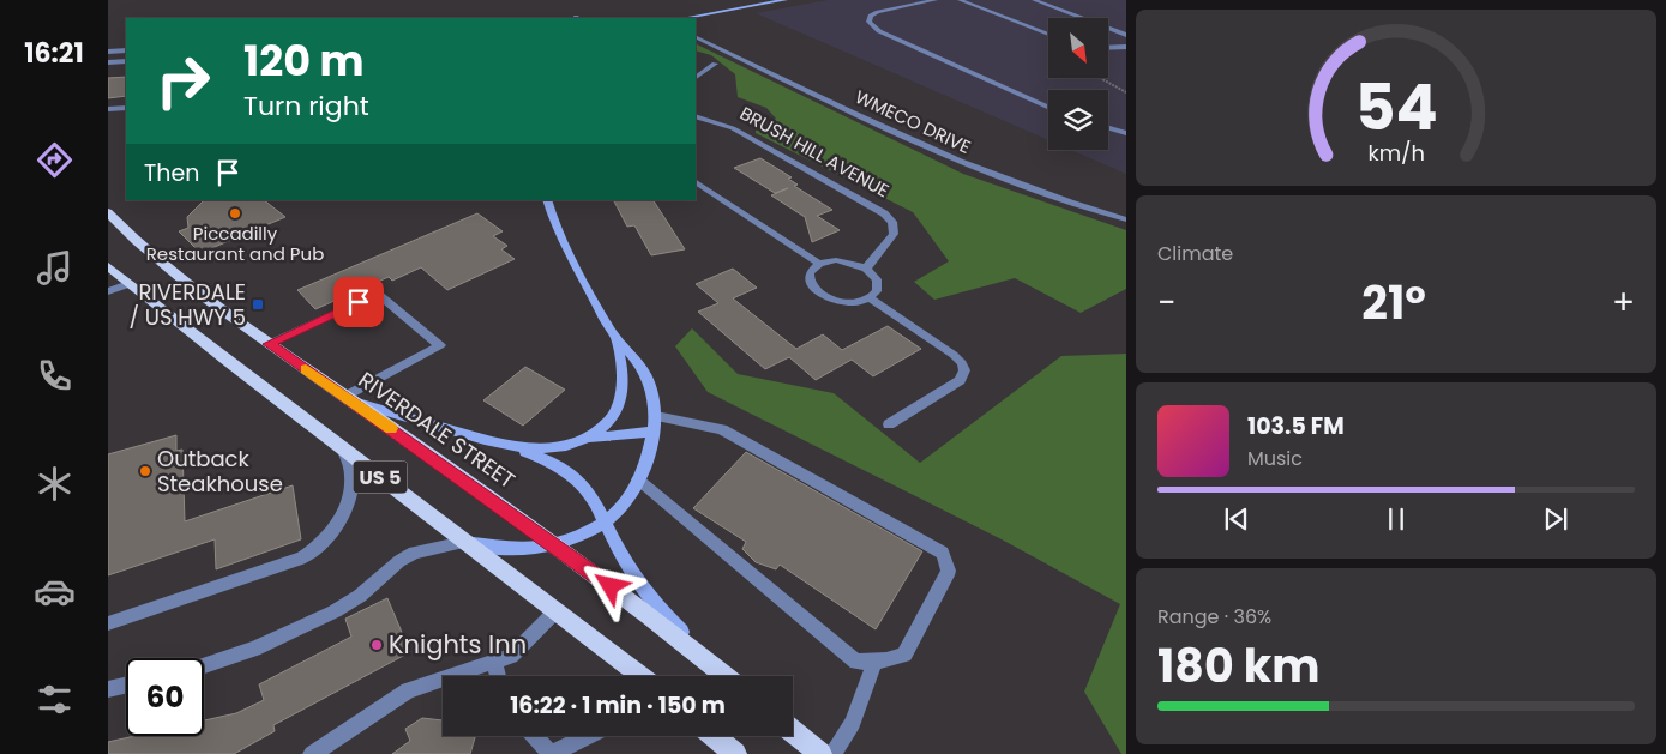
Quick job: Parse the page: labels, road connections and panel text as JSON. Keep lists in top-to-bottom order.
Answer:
{
  "streets": {
    "main road": ["RIVERDALE STREET", "US 5"],
    "street": ["WMECO DRIVE", "BRUSH HILL AVENUE"]
  },
  "places": {
    "other": ["Piccadilly Restaurant and Pub", "Outback Steakhouse", "Knights Inn"],
    "transit": ["RIVERDALE / US HWY 5"]
  },
  "north": "bottom right",
  "page": {
    "tabs": "16:21",
    "turn": ["120 m", "Turn right"],
    "then": "Then",
    "tile": [
      "Climate",
      ["Range · 36%", "180 km"]
    ],
    "heat": ["−", "21°", "+"],
    "song": ["103.5 FM", "Music"],
    "limit": "60",
    "trip": "16:22 · 1 min · 150 m",
    "gauge": ["54", "km/h"]
  }
}
